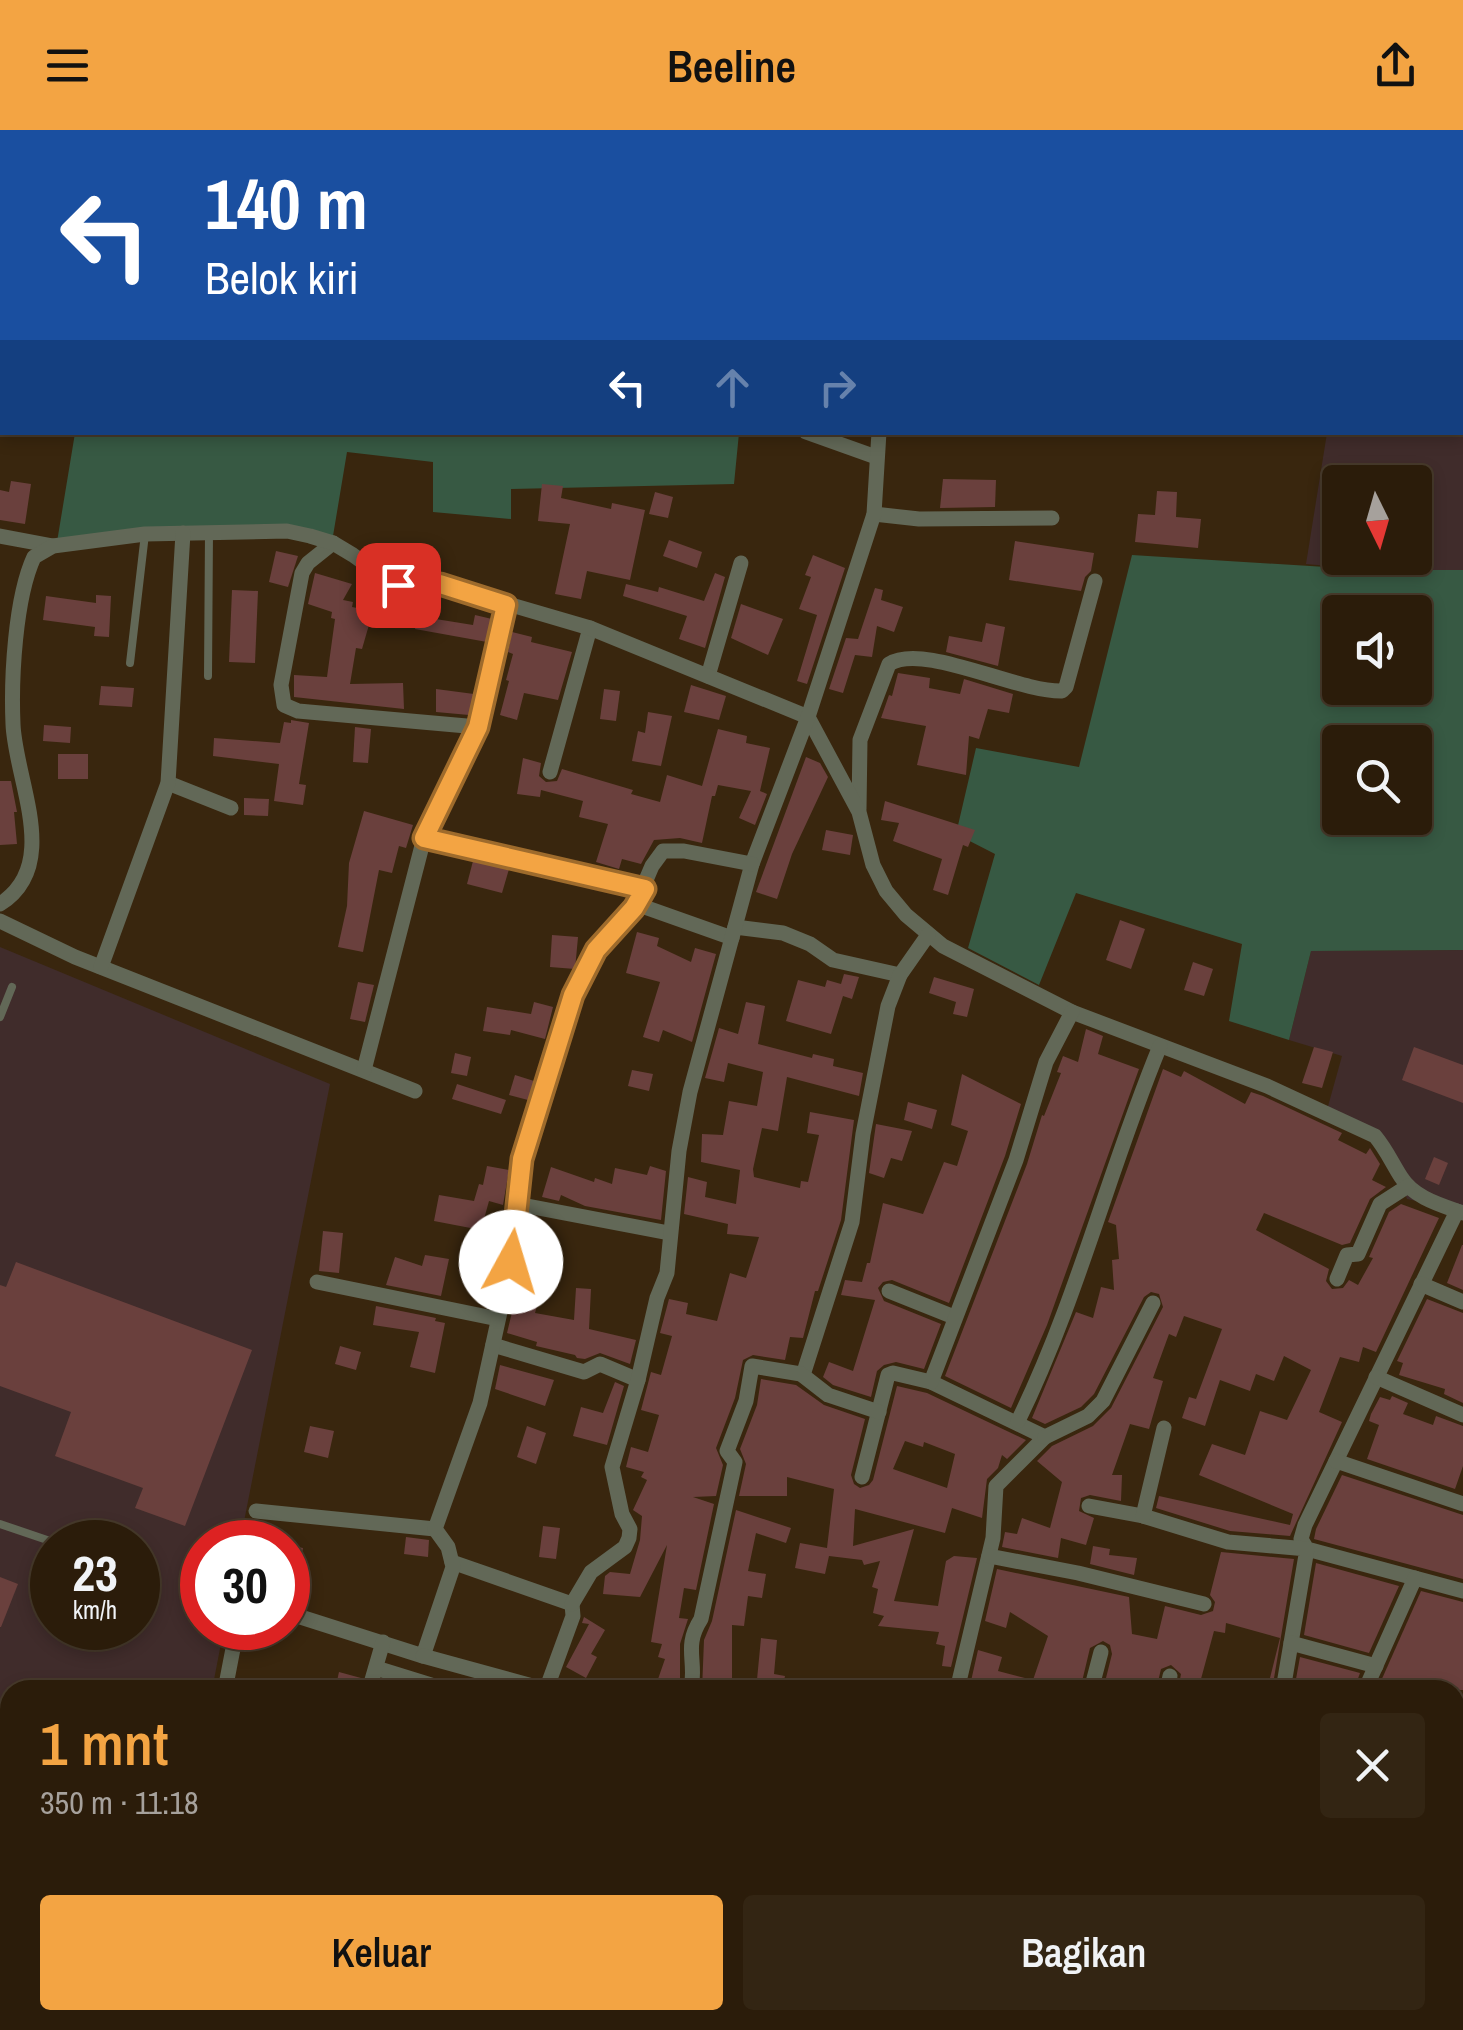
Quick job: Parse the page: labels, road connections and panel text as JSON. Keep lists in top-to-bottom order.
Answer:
{
  "north": "bottom",
  "page": {
    "header": "Beeline",
    "turn": ["140 m", "Belok kiri"],
    "speed": "23 km/h",
    "limit": "30",
    "heading": ["1 mnt", "350 m · 11:18"],
    "buttons": ["Keluar", "Bagikan"]
  }
}
